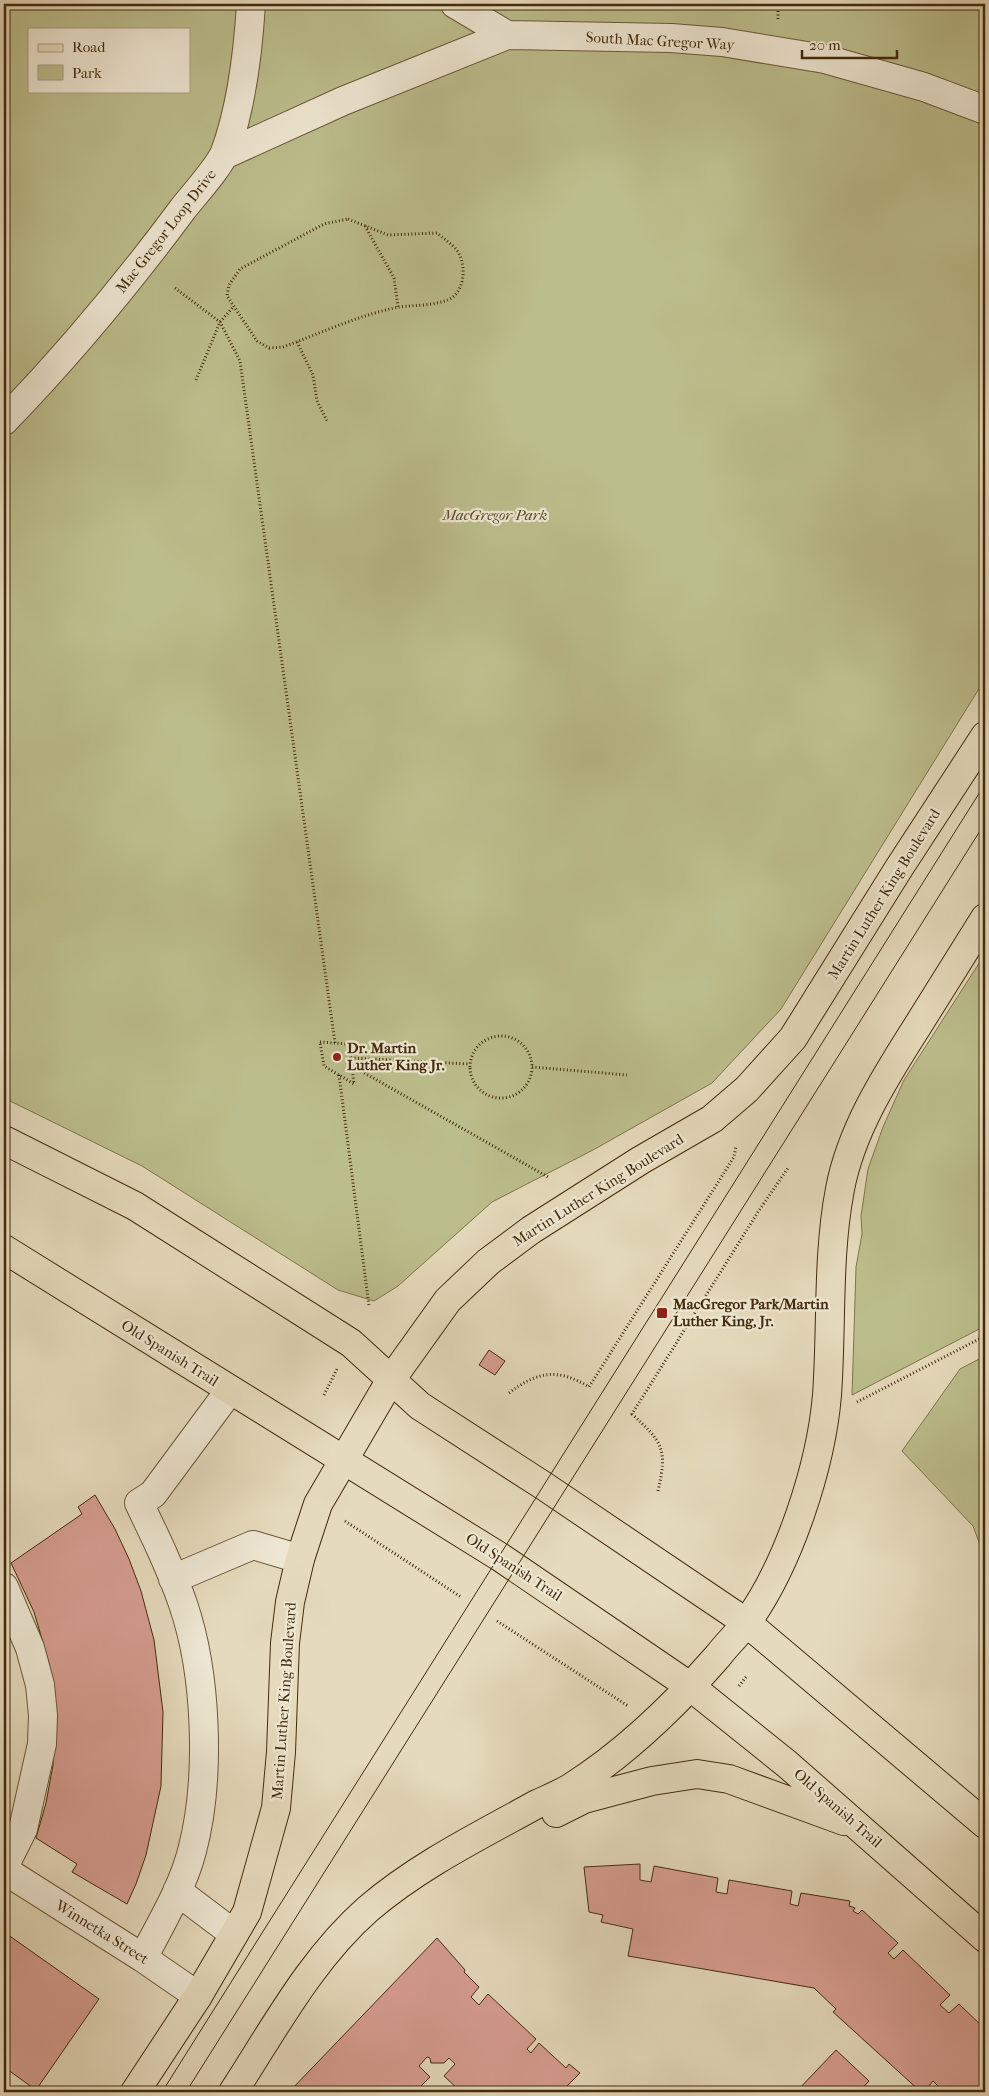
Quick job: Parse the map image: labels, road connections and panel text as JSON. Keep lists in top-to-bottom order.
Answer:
{
  "streets": {
    "main road": ["Martin Luther King Boulevard", "Old Spanish Trail"],
    "street": ["South Mac Gregor Way", "Mac Gregor Loop Drive", "Winnetka Street"]
  },
  "crossings": [
    ["Martin Luther King Boulevard", "Old Spanish Trail"],
    ["Martin Luther King Boulevard", "Winnetka Street"]
  ],
  "parks": ["MacGregor Park"],
  "places": {
    "other": ["Dr. Martin Luther King Jr."],
    "transit": ["MacGregor Park/Martin Luther King, Jr."]
  },
  "legend": ["Road", "Park"],
  "scale_bar": "20 m"
}
